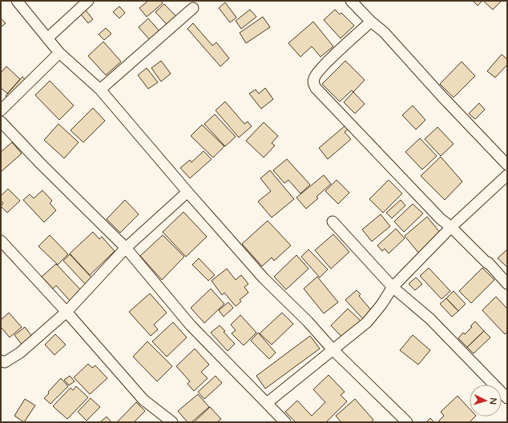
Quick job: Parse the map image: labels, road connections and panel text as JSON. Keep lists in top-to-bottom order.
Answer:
{
  "north": "right"
}
